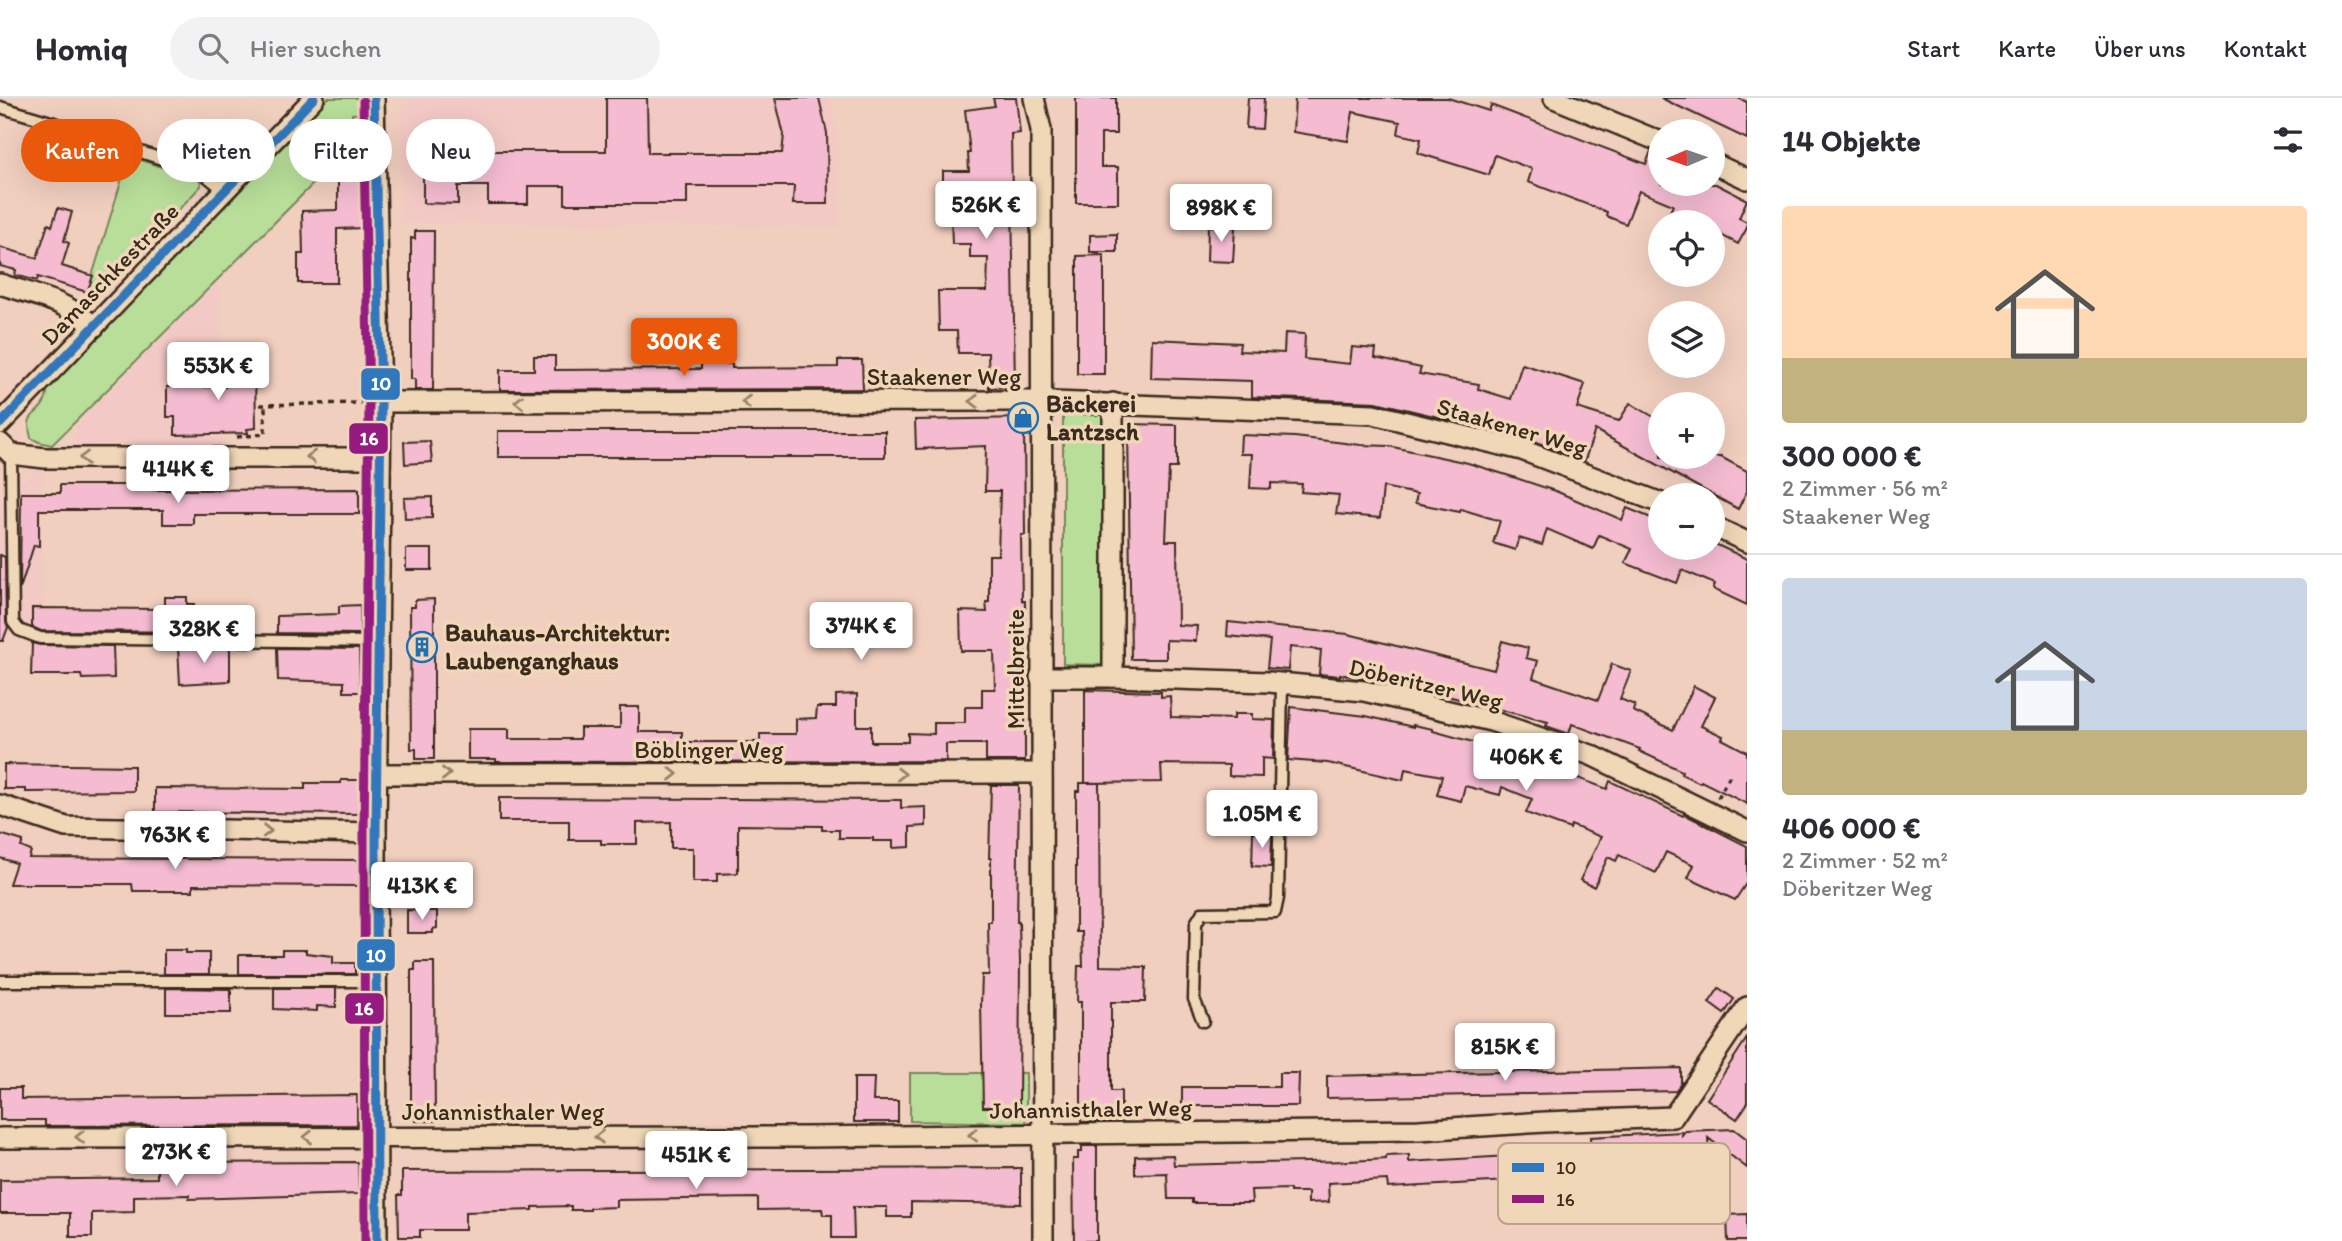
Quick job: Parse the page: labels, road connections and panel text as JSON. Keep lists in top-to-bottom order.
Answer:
{
  "streets": {
    "street": [
      "Damaschkestraße",
      "Staakener Weg",
      "Mittelbreite",
      "Döberitzer Weg",
      "Böblinger Weg",
      "Johannisthaler Weg"
    ]
  },
  "crossings": [
    ["Staakener Weg", "Mittelbreite"],
    ["Mittelbreite", "Döberitzer Weg"],
    ["Mittelbreite", "Böblinger Weg"],
    ["Mittelbreite", "Johannisthaler Weg"]
  ],
  "one_way": ["Staakener Weg", "Böblinger Weg", "Johannisthaler Weg"],
  "places": {
    "shop": ["Bäckerei Lantzsch"],
    "building": ["Bauhaus-Architektur: Laubenganghaus"]
  },
  "lines": ["transit line 10", "transit line 16"],
  "legend": ["10", "16"],
  "north": "left",
  "page": {
    "header": "Homiq",
    "search": "Hier suchen",
    "nav": [
      "Start",
      "Karte",
      "Über uns",
      "Kontakt"
    ],
    "heading": "14 Objekte",
    "map_buttons": ["+", "−"],
    "chip": [
      "Kaufen",
      "Mieten",
      "Filter",
      "Neu"
    ],
    "price": [
      "526K €",
      "898K €",
      "300K €",
      "553K €",
      "414K €",
      "374K €",
      "328K €",
      "406K €",
      "1.05M €",
      "763K €",
      "413K €",
      "815K €",
      "273K €",
      "451K €"
    ],
    "list": [
      {
        "name": "300 000 €",
        "note": "2 Zimmer · 56 m² · Staakener Weg"
      },
      {
        "name": "406 000 €",
        "note": "2 Zimmer · 52 m² · Döberitzer Weg"
      }
    ]
  }
}
